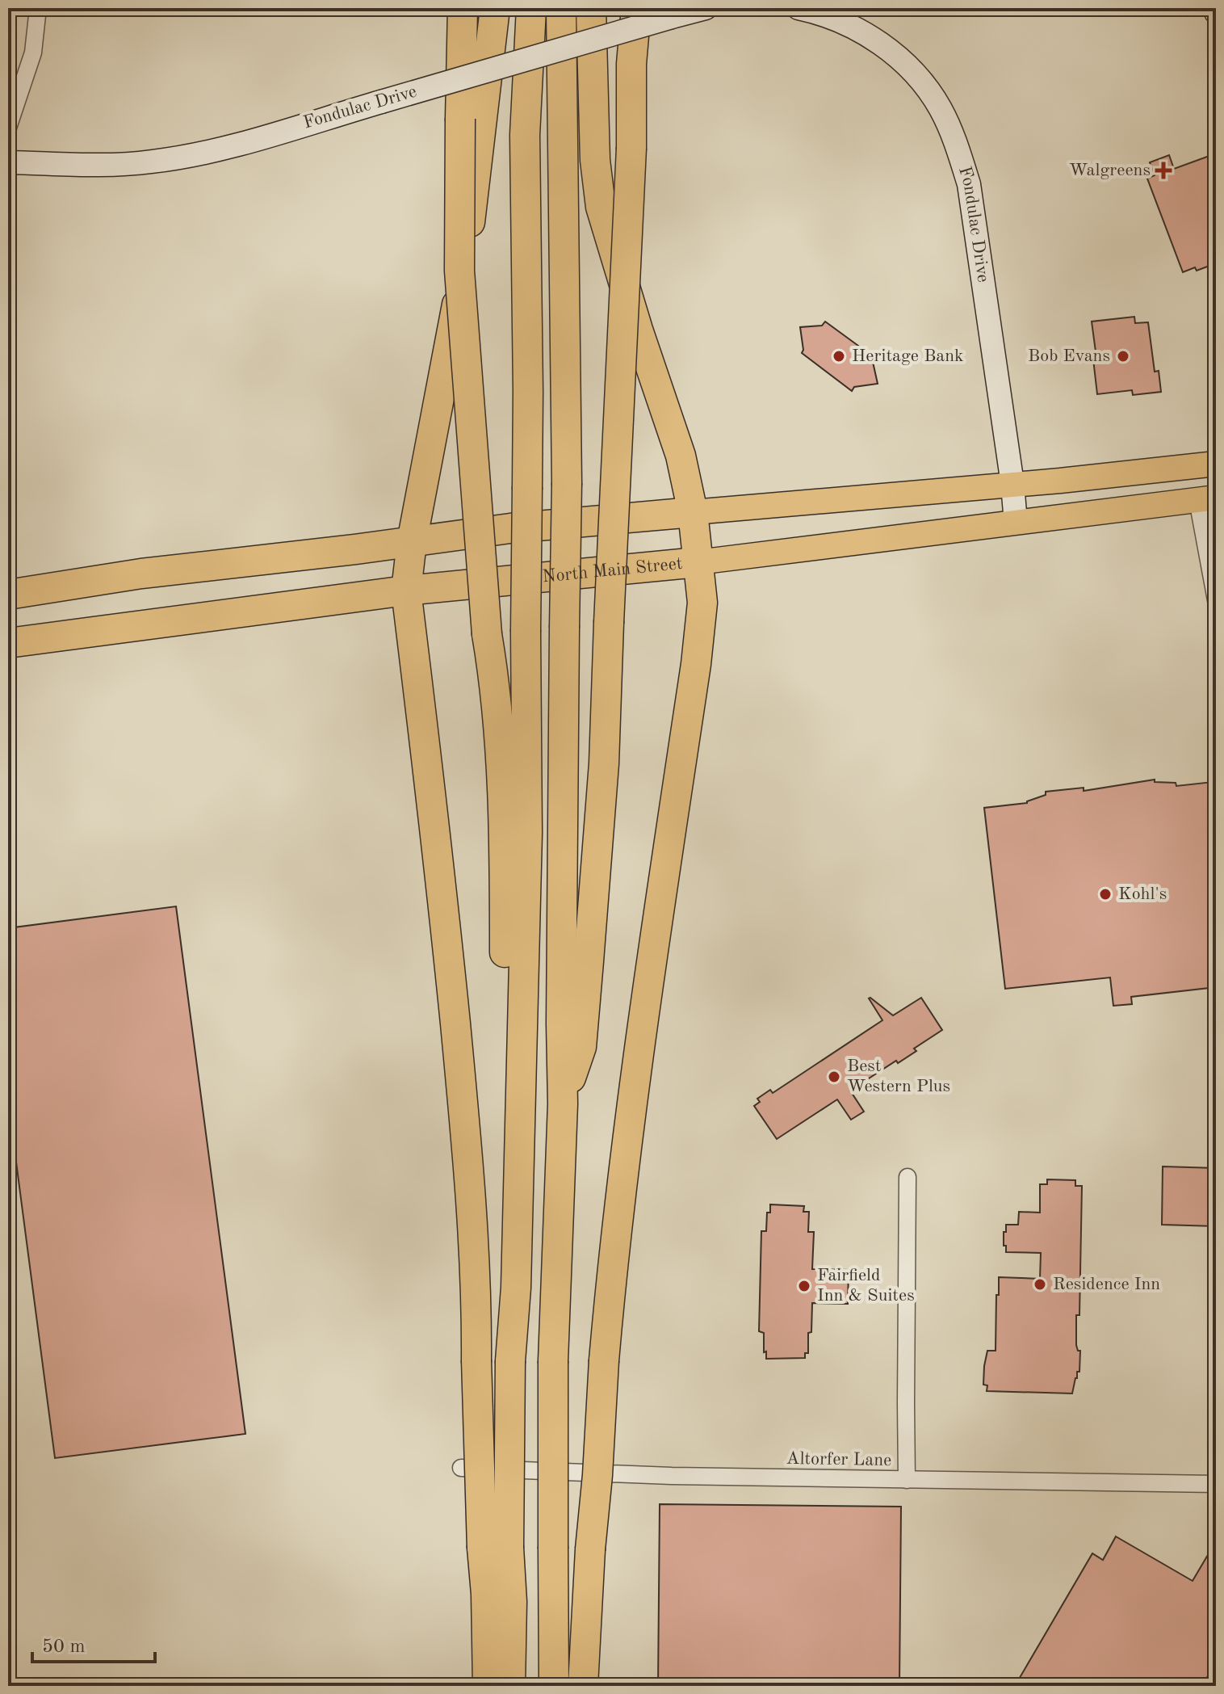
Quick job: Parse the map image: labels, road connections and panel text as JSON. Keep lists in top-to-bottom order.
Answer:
{
  "streets": {
    "highway": ["North Main Street"],
    "street": ["Fondulac Drive", "Altorfer Lane"]
  },
  "crossings": [
    ["Fondulac Drive", "North Main Street"]
  ],
  "places": {
    "health": ["Walgreens"],
    "other": [
      "Heritage Bank",
      "Bob Evans",
      "Kohl's",
      "Best Western Plus",
      "Residence Inn",
      "Fairfield Inn & Suites"
    ]
  },
  "scale_bar": "50 m"
}
